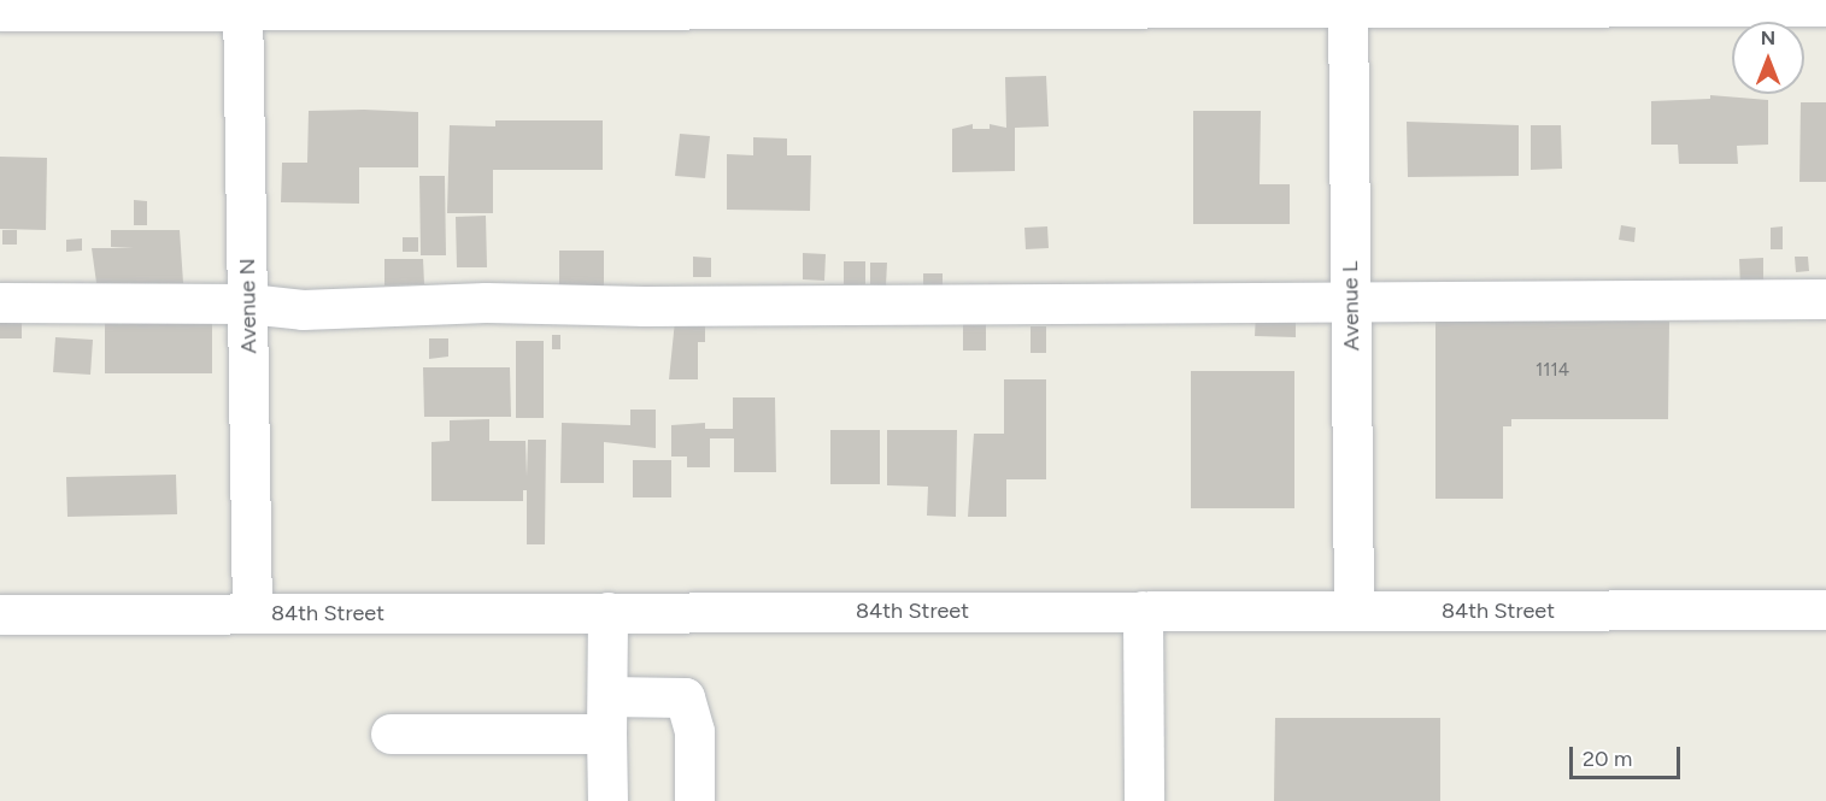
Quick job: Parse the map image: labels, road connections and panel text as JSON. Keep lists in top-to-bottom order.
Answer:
{
  "streets": {
    "street": ["Avenue N", "Avenue L", "84th Street"]
  },
  "crossings": [
    ["Avenue N", "84th Street"],
    ["Avenue L", "84th Street"]
  ],
  "house_numbers": ["1114"],
  "scale_bar": "20 m",
  "north": "top"
}
